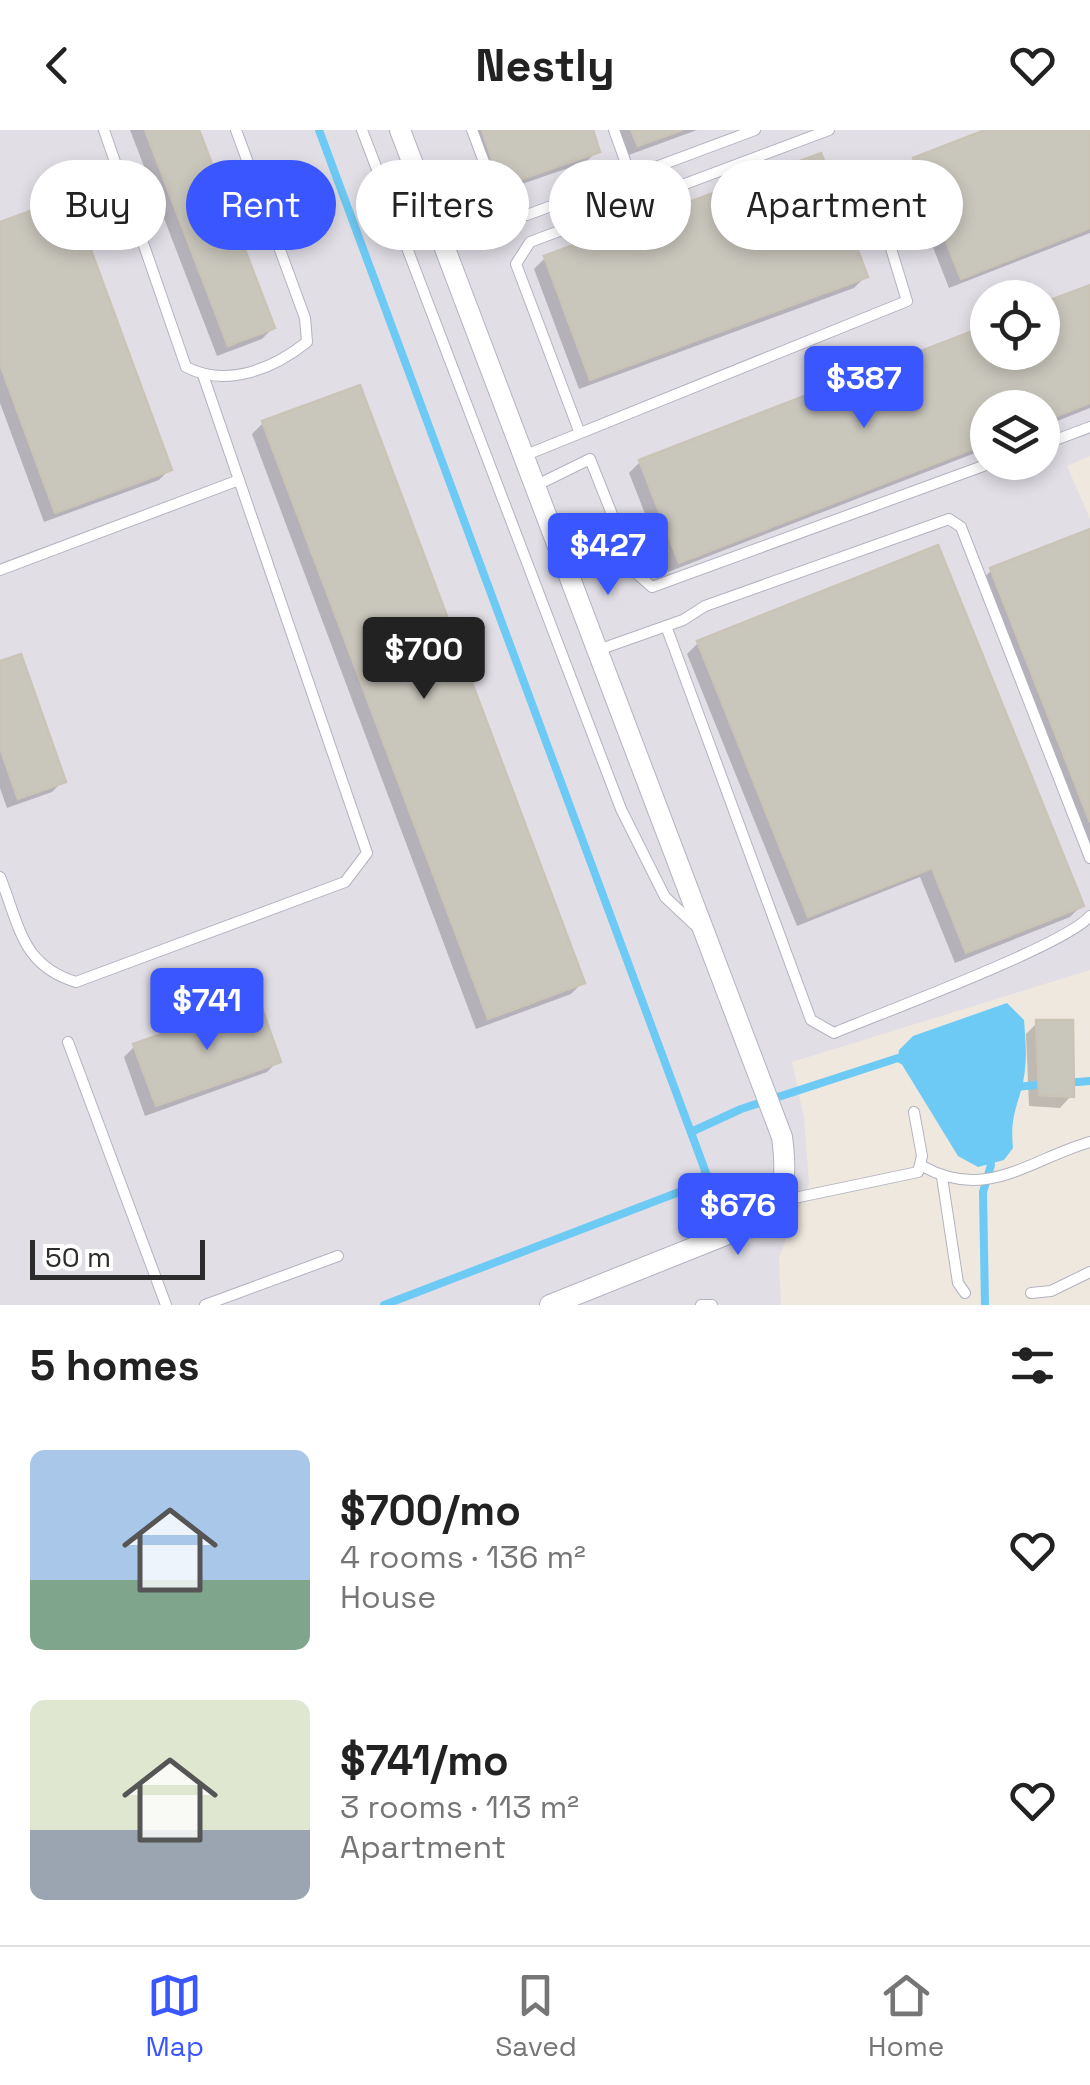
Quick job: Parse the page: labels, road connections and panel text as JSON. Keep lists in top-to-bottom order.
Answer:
{
  "scale_bar": "50 m",
  "page": {
    "header": "Nestly",
    "chip": [
      "Buy",
      "Rent",
      "Filters",
      "New",
      "Apartment"
    ],
    "price": [
      "$387",
      "$427",
      "$700",
      "$741",
      "$676"
    ],
    "scale": "50 m",
    "heading": "5 homes",
    "list": [
      {
        "name": "$700/mo",
        "note": "4 rooms · 136 m² · House"
      },
      {
        "name": "$741/mo",
        "note": "3 rooms · 113 m² · Apartment"
      }
    ],
    "tabs": ["Map", "Saved", "Home"]
  }
}
